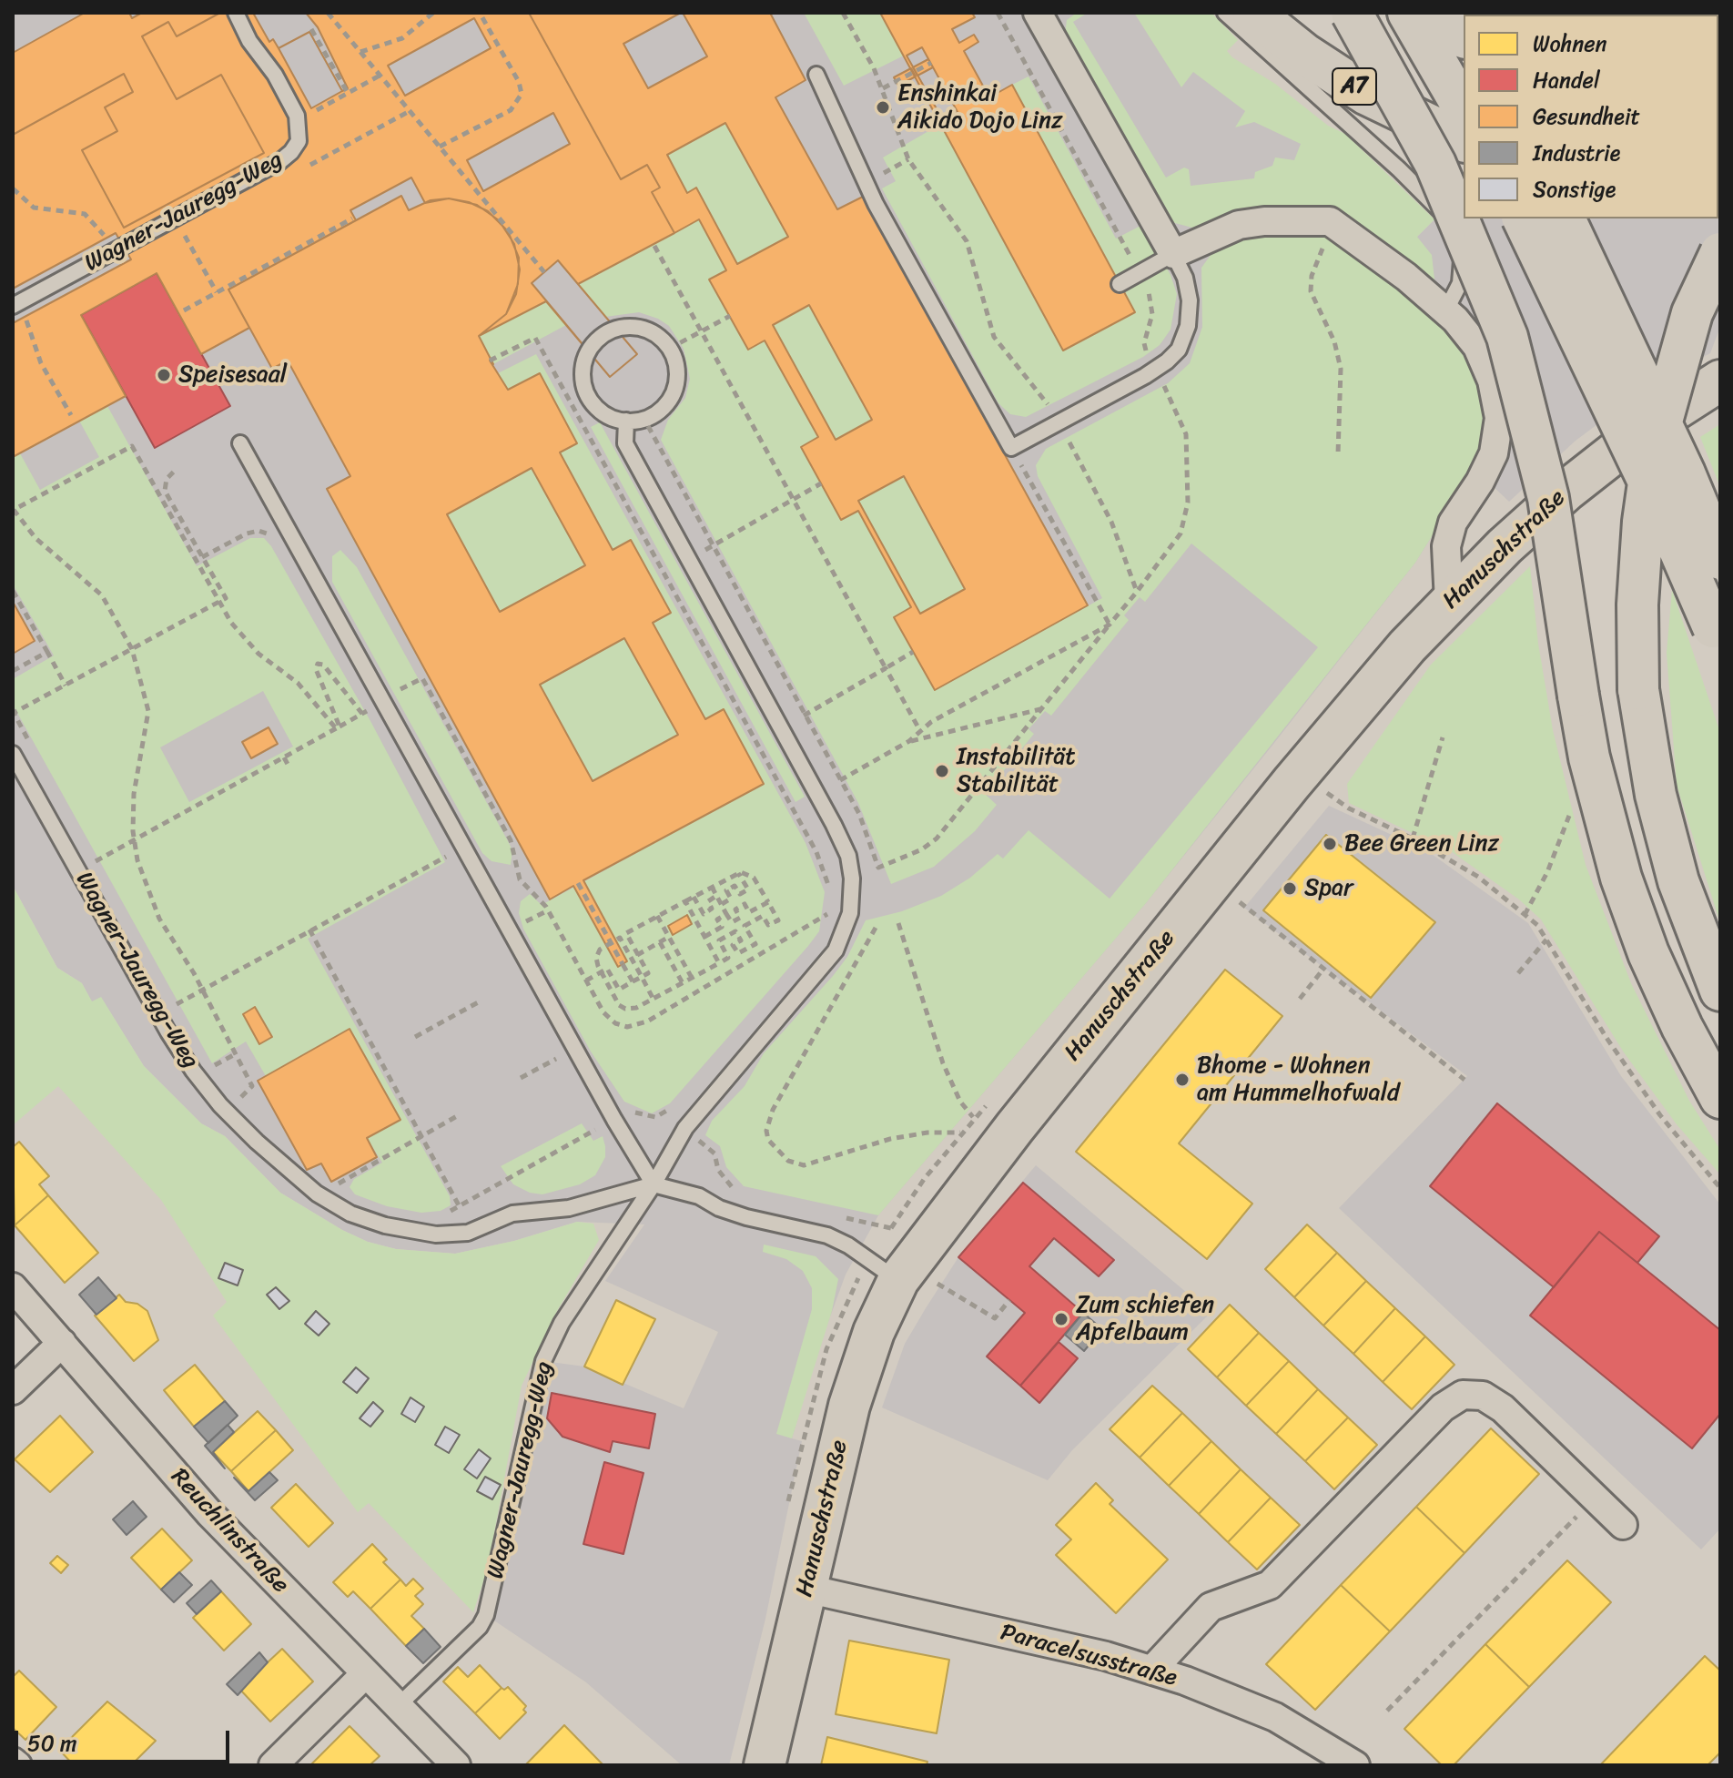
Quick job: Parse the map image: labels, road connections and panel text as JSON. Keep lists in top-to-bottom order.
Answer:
{
  "streets": {
    "main road": ["A7", "Hanuschstraße"],
    "street": ["Reuchlinstraße", "Paracelsusstraße"],
    "lane": ["Wagner-Jauregg-Weg"]
  },
  "crossings": [
    ["Wagner-Jauregg-Weg", "Reuchlinstraße"],
    ["Hanuschstraße", "Paracelsusstraße"]
  ],
  "places": [
    "Enshinkai Aikido Dojo Linz",
    "Speisesaal",
    "Instabilität Stabilität",
    "Bee Green Linz",
    "Spar",
    "Bhome - Wohnen am Hummelhofwald",
    "Zum schiefen Apfelbaum"
  ],
  "legend": [
    "Wohnen",
    "Handel",
    "Gesundheit",
    "Industrie",
    "Sonstige"
  ],
  "scale_bar": "50 m"
}
